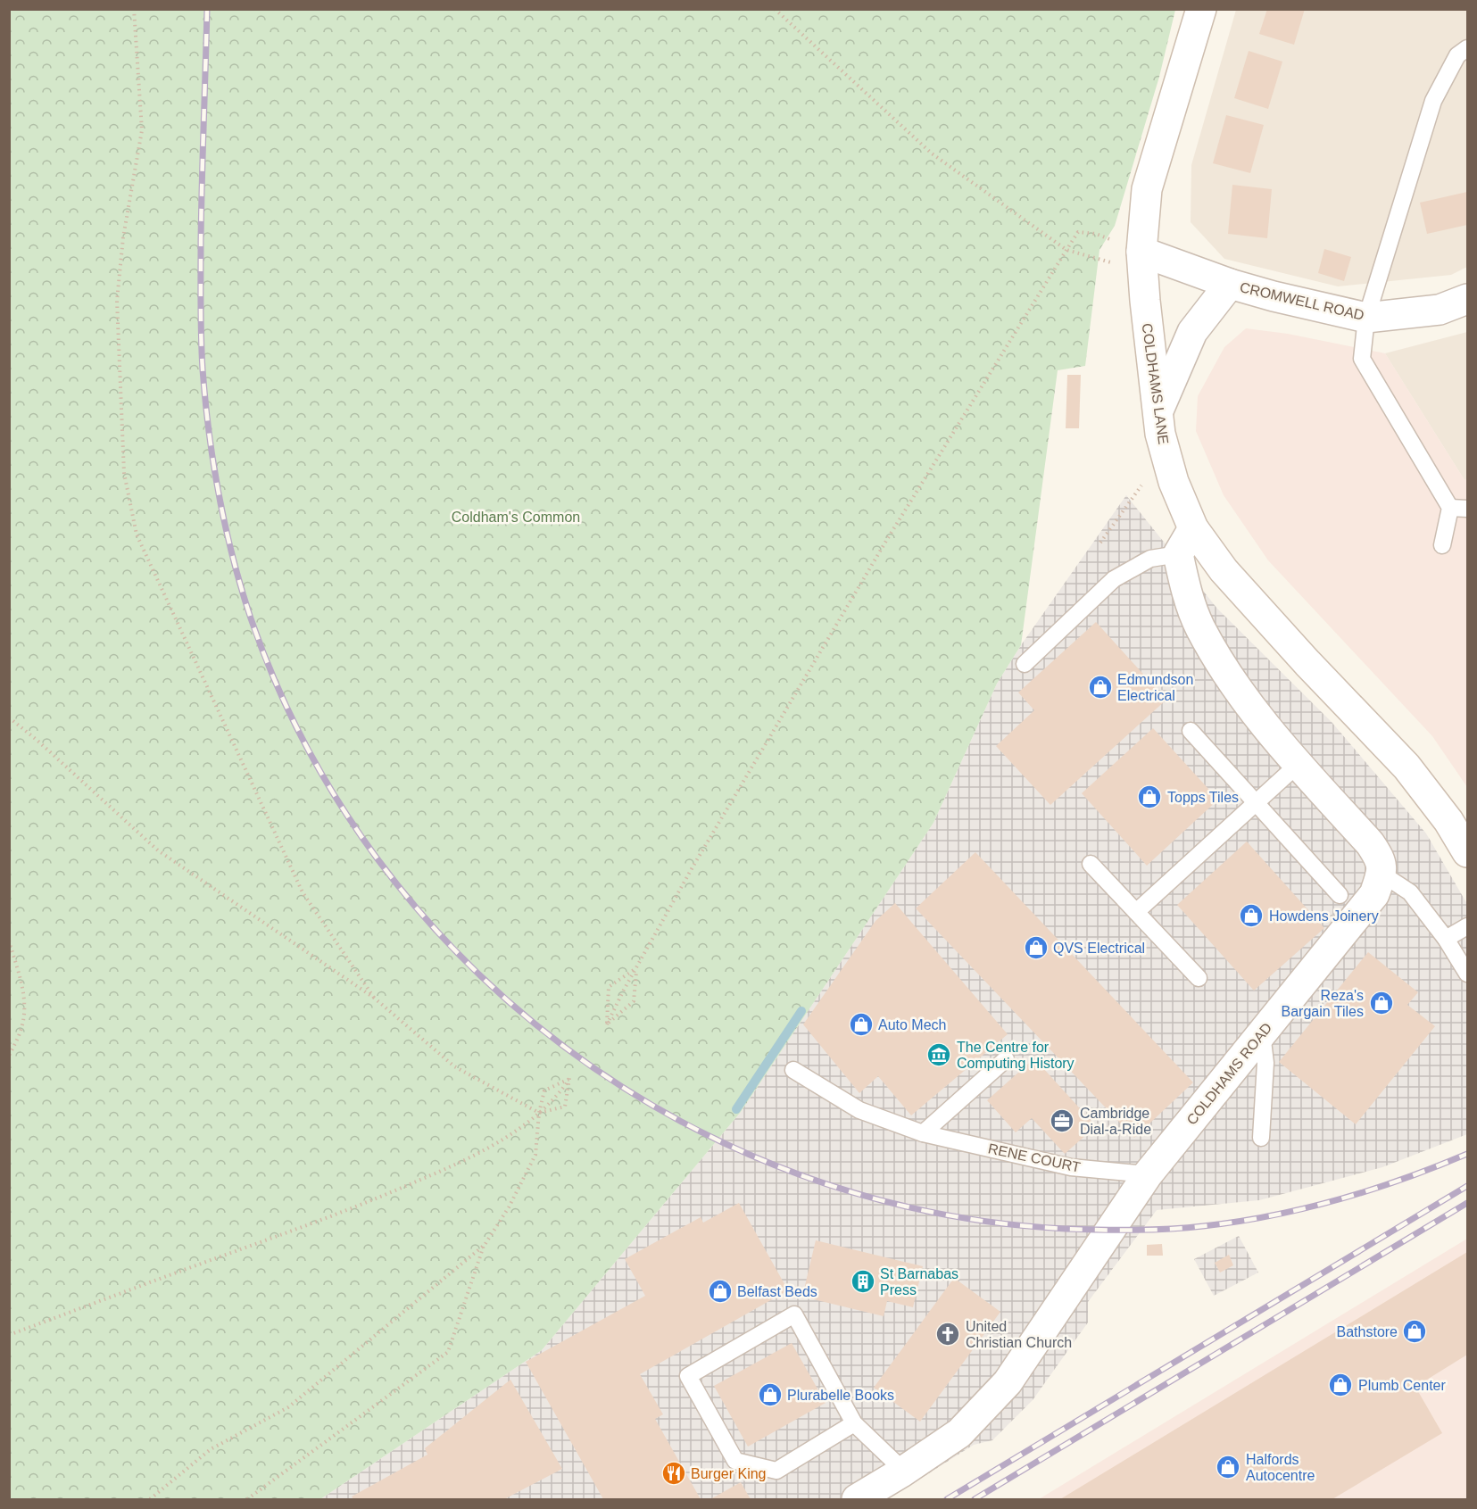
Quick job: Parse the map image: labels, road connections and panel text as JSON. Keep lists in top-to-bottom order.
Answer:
{
  "streets": {
    "street": ["CROMWELL ROAD", "COLDHAMS LANE", "COLDHAMS ROAD"],
    "lane": ["RENE COURT"]
  },
  "crossings": [
    ["CROMWELL ROAD", "COLDHAMS LANE"],
    ["COLDHAMS ROAD", "RENE COURT"]
  ],
  "parks": ["Coldham's Common"],
  "places": {
    "shop": [
      "Edmundson Electrical",
      "Topps Tiles",
      "Howdens Joinery",
      "QVS Electrical",
      "Reza's Bargain Tiles",
      "Auto Mech",
      "Belfast Beds",
      "Bathstore",
      "Plumb Center",
      "Plurabelle Books",
      "Halfords Autocentre"
    ],
    "museum": ["The Centre for Computing History"],
    "office": ["Cambridge Dial-a-Ride"],
    "building": ["St Barnabas Press"],
    "church": ["United Christian Church"],
    "restaurant": ["Burger King"]
  }
}
